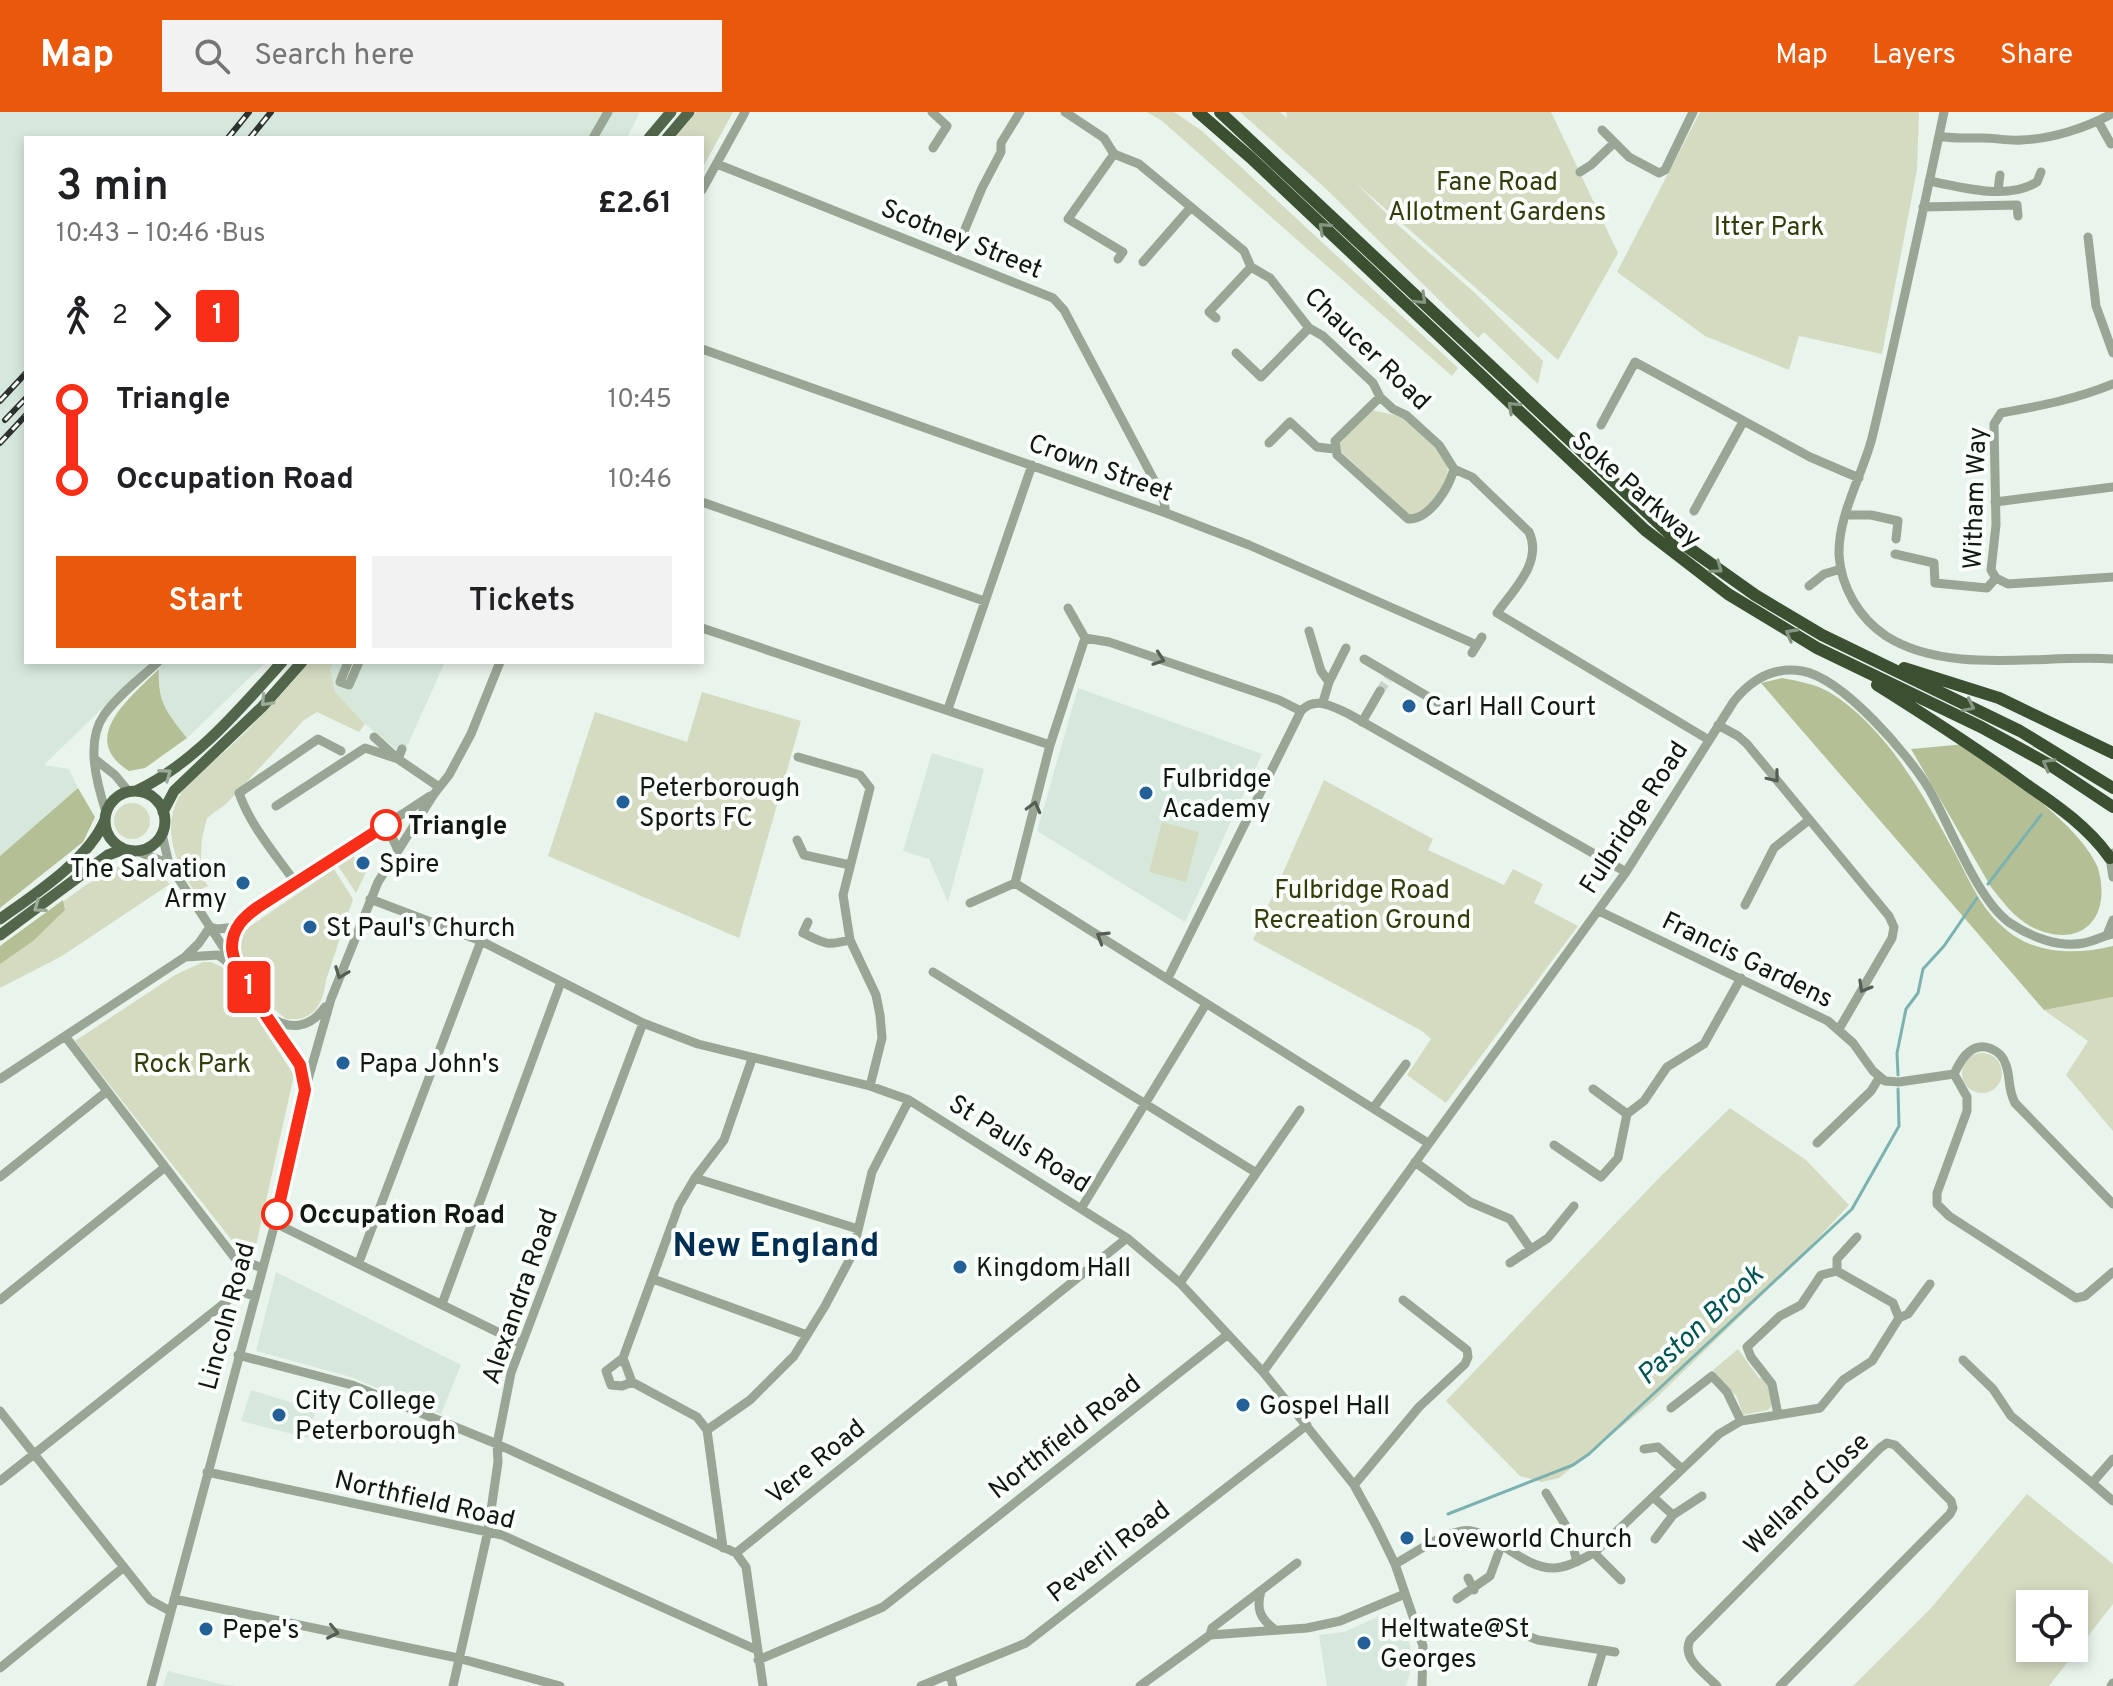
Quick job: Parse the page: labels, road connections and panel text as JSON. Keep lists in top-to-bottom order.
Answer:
{
  "streets": {
    "highway": ["Soke Parkway"],
    "street": [
      "Scotney Street",
      "Chaucer Road",
      "Crown Street",
      "Witham Way",
      "Fulbridge Road",
      "Francis Gardens",
      "St Pauls Road",
      "Alexandra Road",
      "Lincoln Road",
      "Northfield Road",
      "Vere Road",
      "Welland Close",
      "Peveril Road"
    ]
  },
  "crossings": [
    ["Scotney Street", "Crown Street"],
    ["Chaucer Road", "Fulbridge Road"],
    ["Fulbridge Road", "Francis Gardens"],
    ["Fulbridge Road", "St Pauls Road"],
    ["St Pauls Road", "Alexandra Road"],
    ["St Pauls Road", "Lincoln Road"],
    ["St Pauls Road", "Northfield Road"],
    ["St Pauls Road", "Vere Road"],
    ["St Pauls Road", "Peveril Road"],
    ["Alexandra Road", "Northfield Road"],
    ["Lincoln Road", "Northfield Road"]
  ],
  "districts": ["New England"],
  "water": ["Paston Brook"],
  "parks": [
    "Fane Road Allotment Gardens",
    "Itter Park",
    "Fulbridge Road Recreation Ground",
    "Rock Park"
  ],
  "places": [
    "Carl Hall Court",
    "Fulbridge Academy",
    "Peterborough Sports FC",
    "Triangle",
    "Spire",
    "The Salvation Army",
    "St Paul's Church",
    "Papa John's",
    "Occupation Road",
    "Kingdom Hall",
    "Gospel Hall",
    "City College Peterborough",
    "Loveworld Church",
    "Pepe's",
    "Heltwate@St Georges"
  ],
  "lines": ["bus line 1"],
  "page": {
    "header": "Map",
    "search": "Search here",
    "nav": ["Map", "Layers", "Share"],
    "on_map": "1",
    "heading": ["3 min", "10:43 – 10:46 · Bus", "£2.61"],
    "legs": ["2", "1"],
    "list": [
      {
        "name": "Triangle",
        "value": "10:45"
      },
      {
        "name": "Occupation Road",
        "value": "10:46"
      }
    ],
    "buttons": ["Start", "Tickets"]
  }
}
